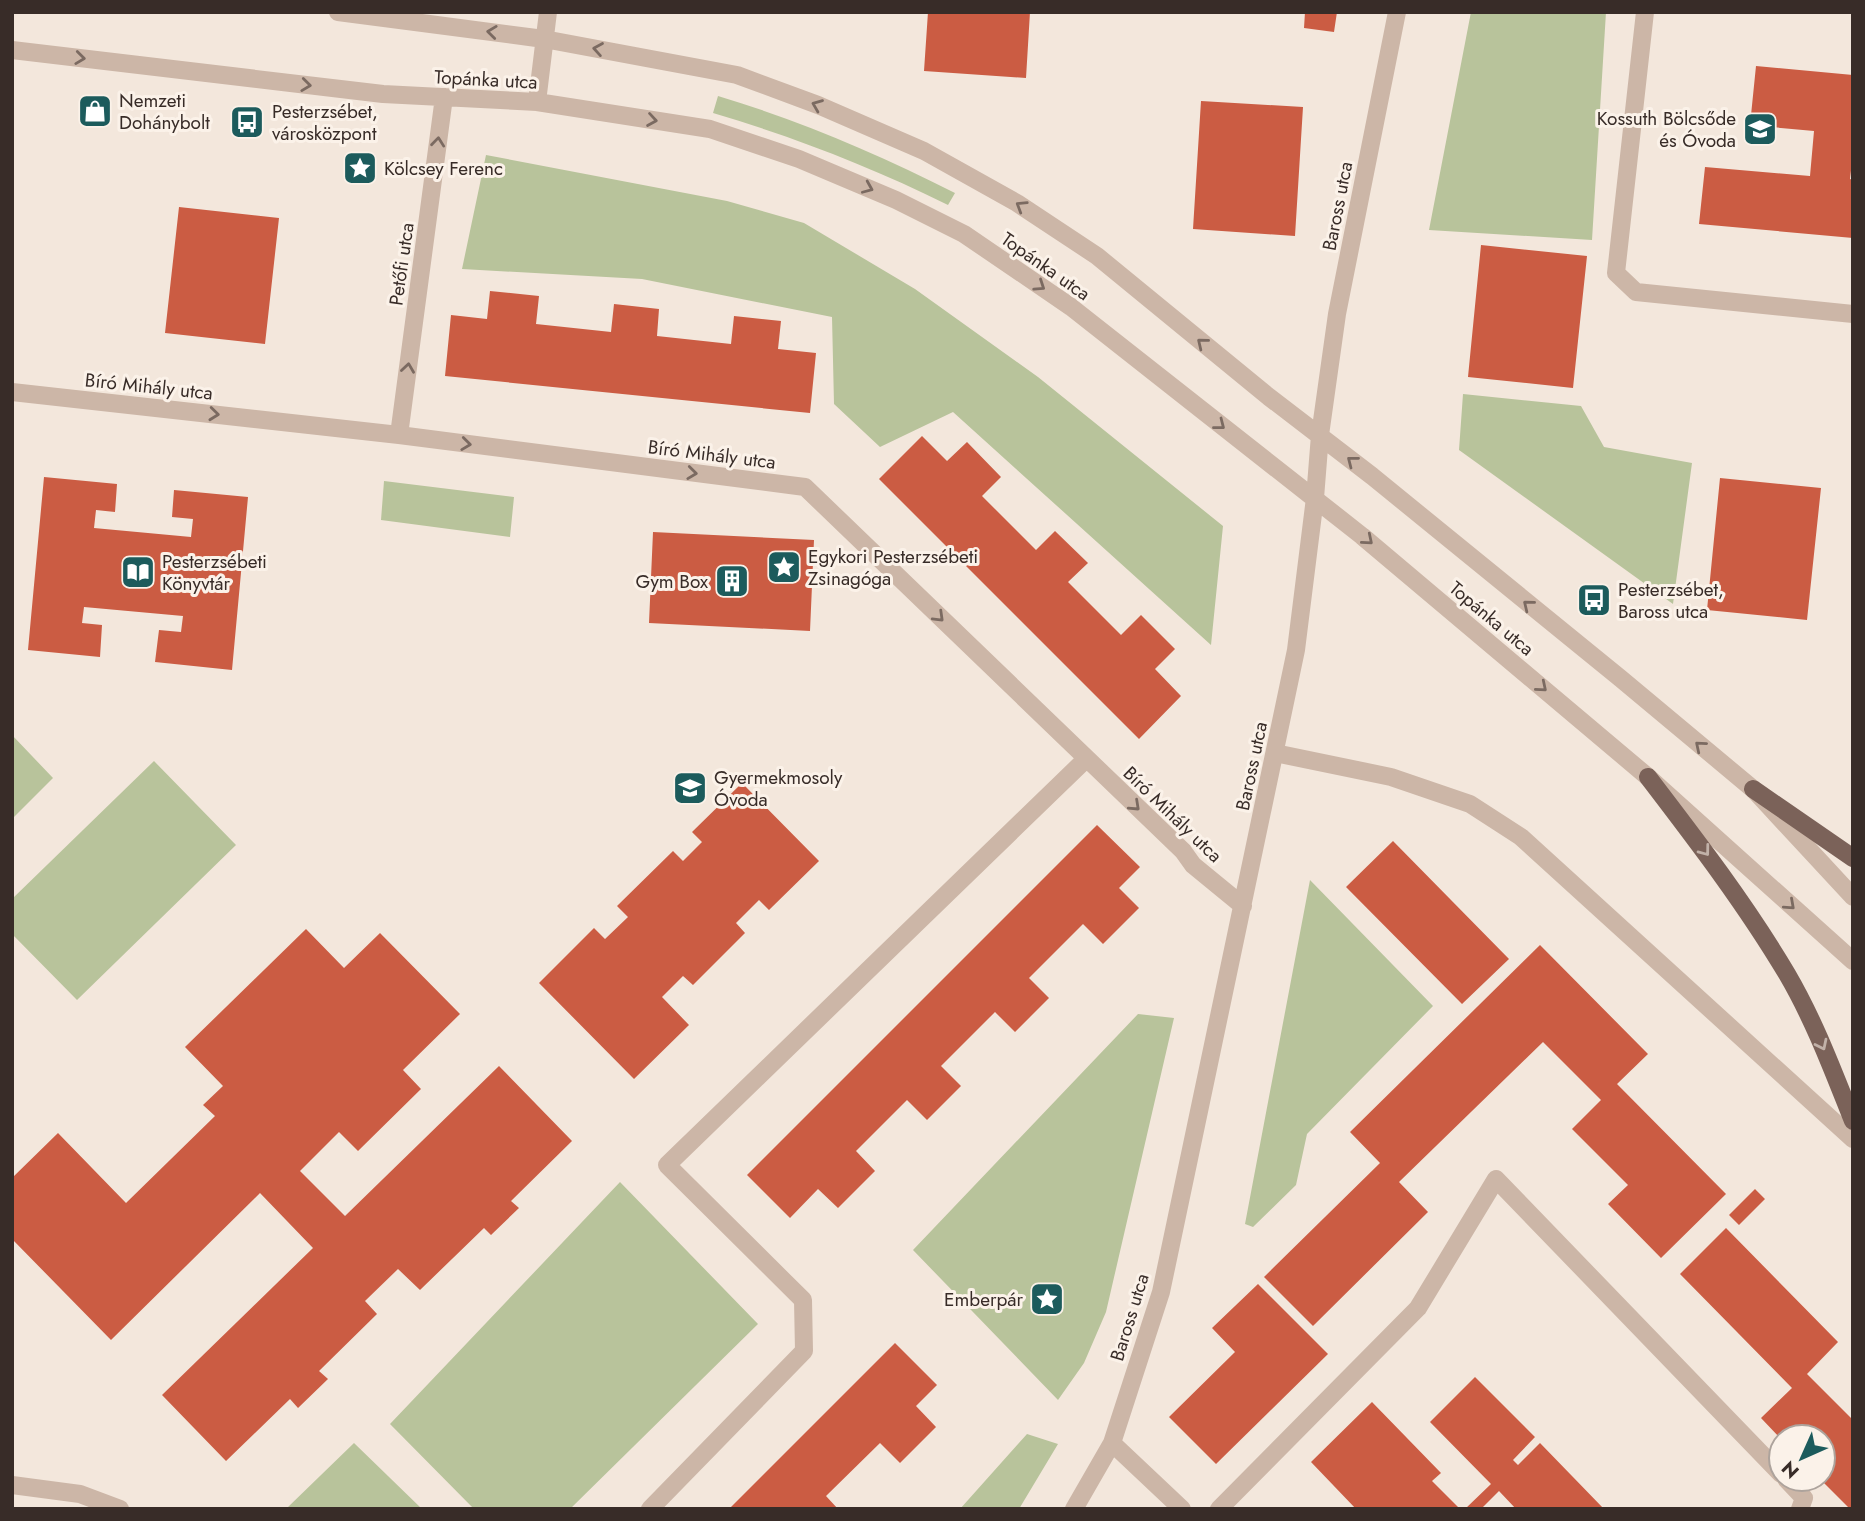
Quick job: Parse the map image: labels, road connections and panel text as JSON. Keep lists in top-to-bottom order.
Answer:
{
  "streets": {
    "street": [
      "Topánka utca",
      "Baross utca",
      "Petőfi utca",
      "Bíró Mihály utca"
    ]
  },
  "crossings": [
    ["Topánka utca", "Baross utca"],
    ["Topánka utca", "Petőfi utca"],
    ["Baross utca", "Bíró Mihály utca"],
    ["Petőfi utca", "Bíró Mihály utca"]
  ],
  "one_way": ["Petőfi utca", "Bíró Mihály utca"],
  "places": {
    "shop": ["Nemzeti Dohánybolt"],
    "bus stop": ["Pesterzsébet, városközpont", "Pesterzsébet, Baross utca"],
    "school or university": ["Kossuth Bölcsőde és Óvoda", "Gyermekmosoly Óvoda"],
    "place": ["Kölcsey Ferenc", "Egykori Pesterzsébeti Zsinagóga", "Emberpár"],
    "library": ["Pesterzsébeti Könyvtár"],
    "building": ["Gym Box"]
  },
  "north": "bottom left"
}
